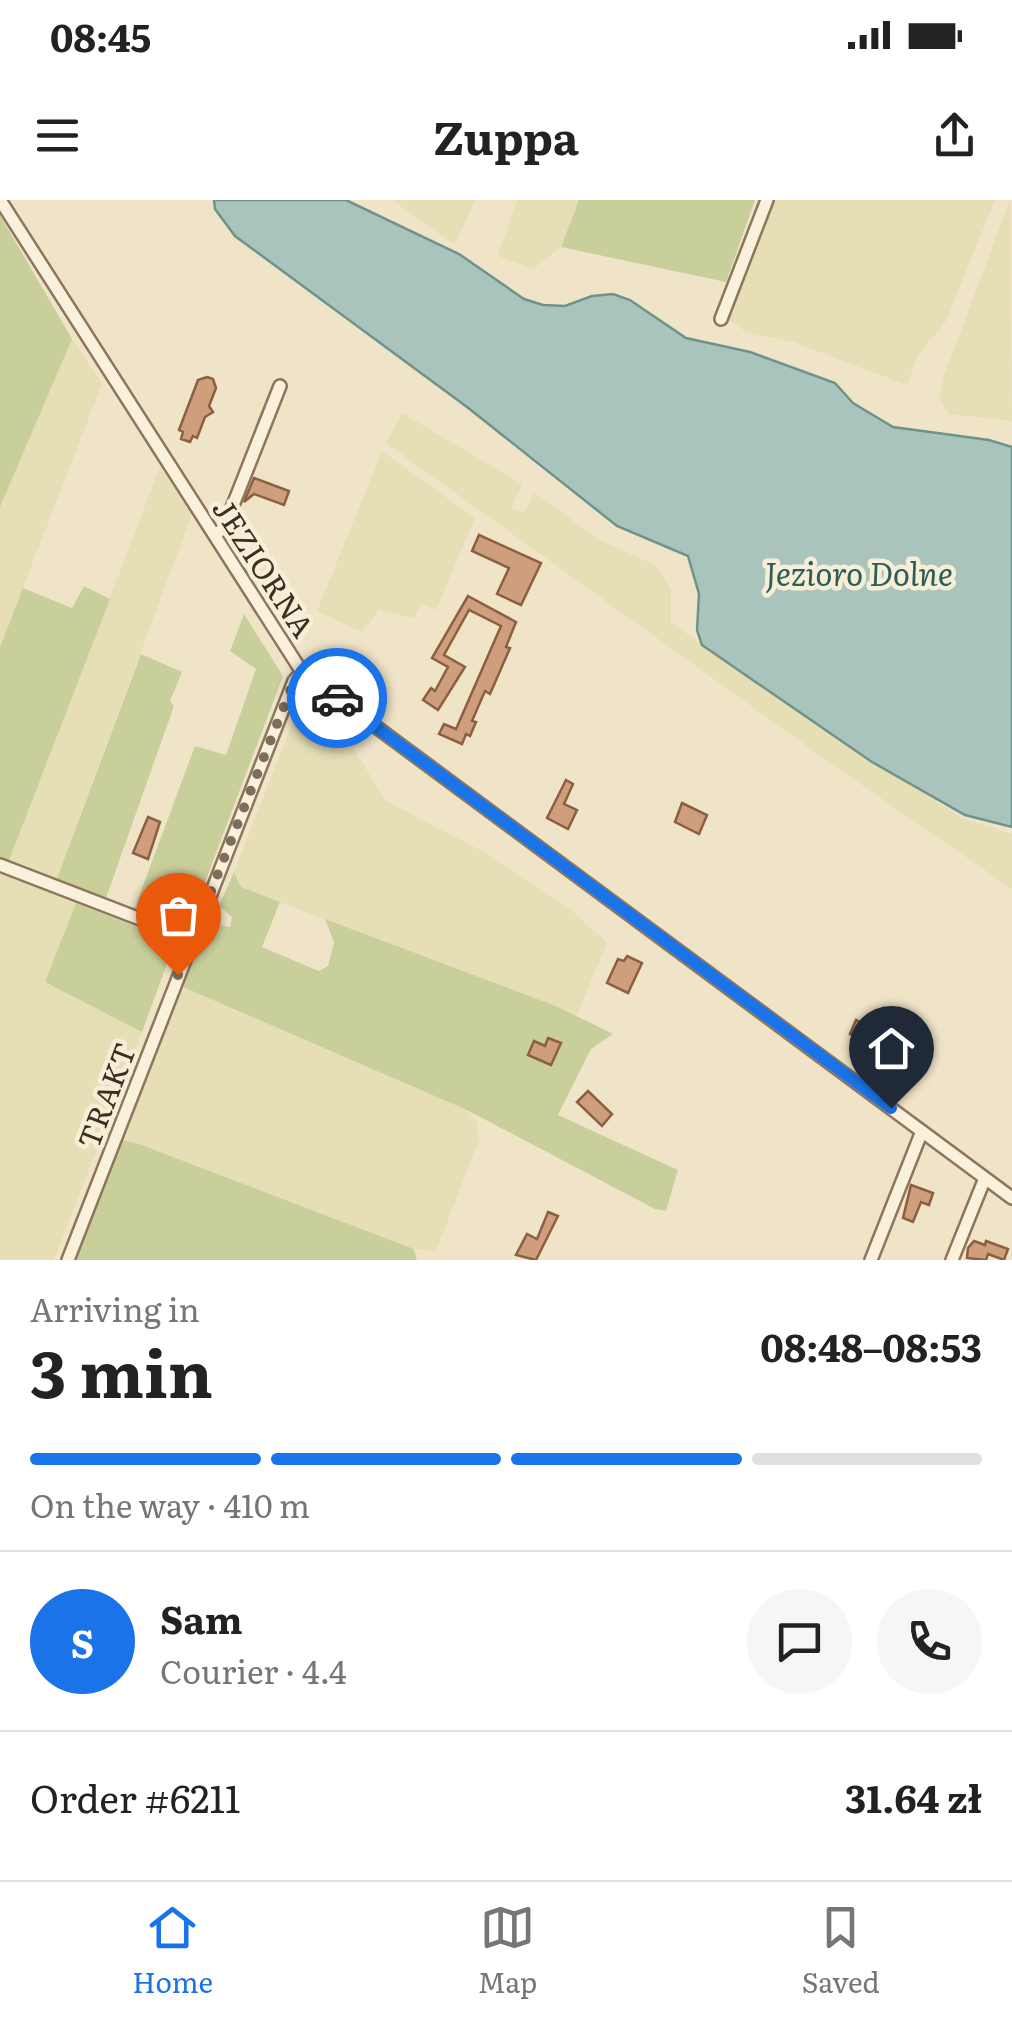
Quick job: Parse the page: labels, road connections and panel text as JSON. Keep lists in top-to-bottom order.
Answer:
{
  "streets": {
    "street": ["JEZIORNA", "TRAKT"]
  },
  "crossings": [
    ["JEZIORNA", "TRAKT"]
  ],
  "water": ["Jezioro Dolne"],
  "page": {
    "status": "08:45",
    "header": "Zuppa",
    "heading": ["3 min", "Arriving in", "08:48–08:53"],
    "panel": [
      "Sam",
      "Courier · 4.4",
      "Order #6211",
      "31.64 zł"
    ],
    "bar": "On the way · 410 m",
    "round": "S",
    "tabs": ["Home", "Map", "Saved"]
  }
}
